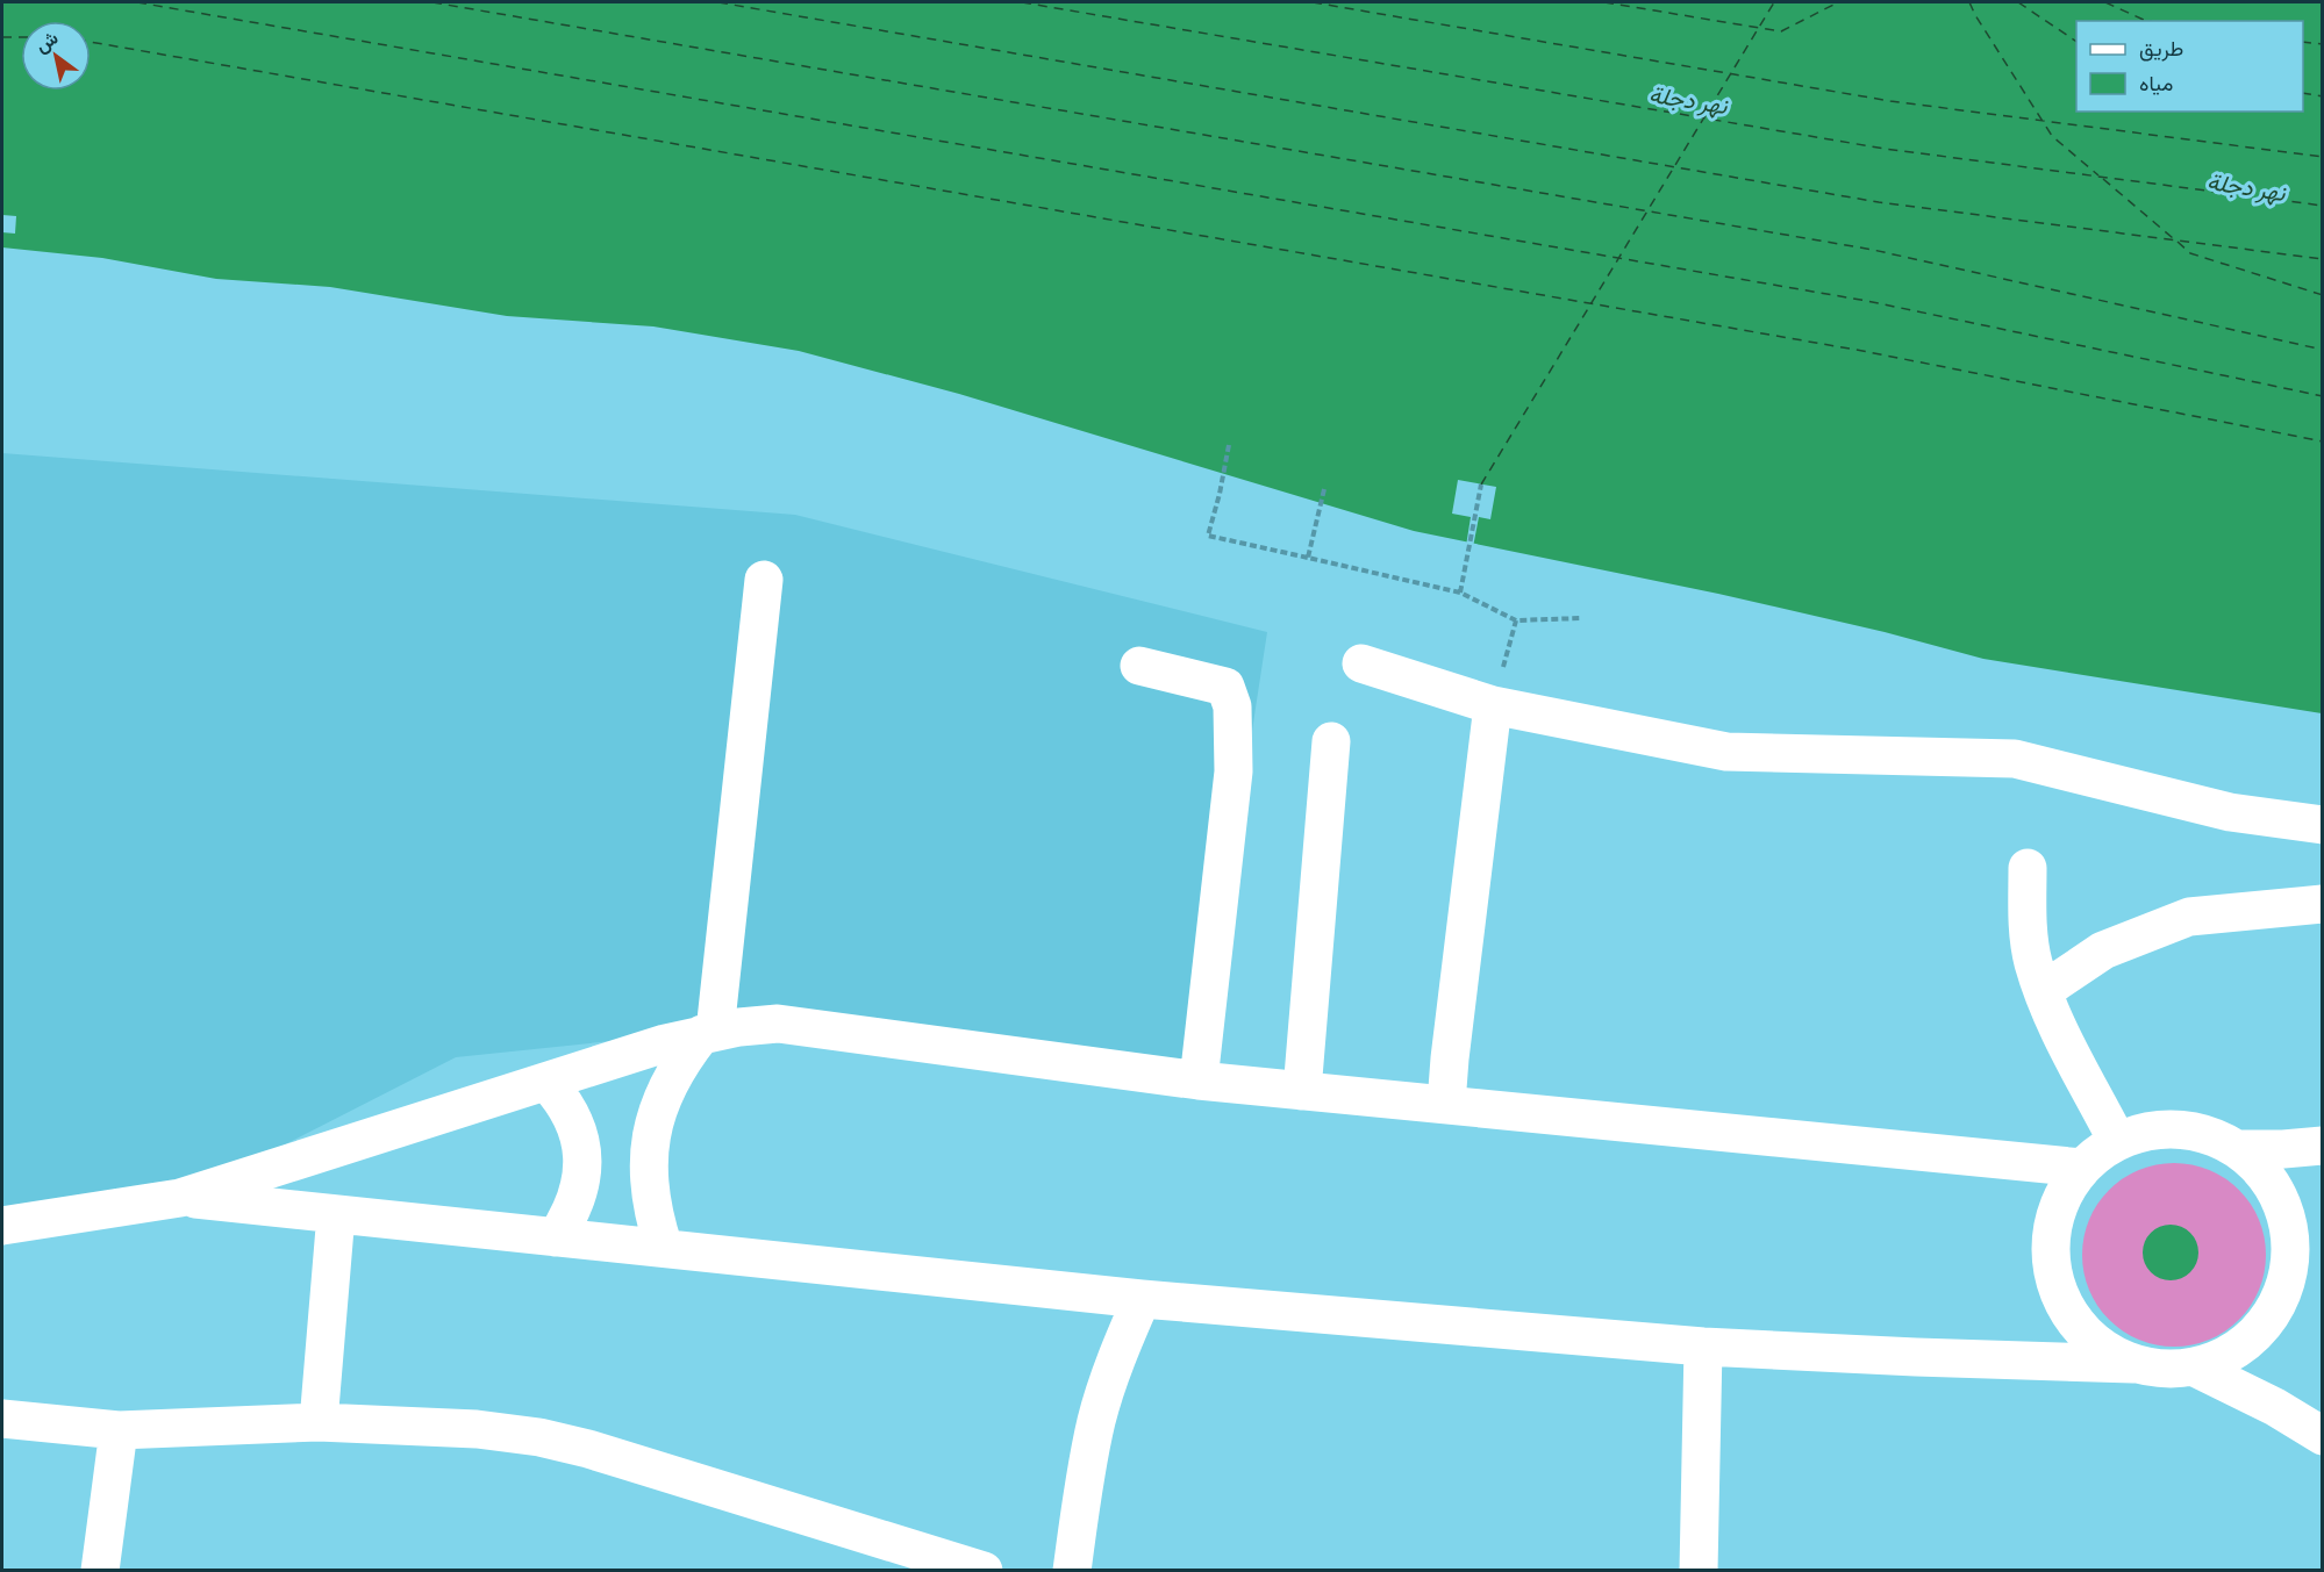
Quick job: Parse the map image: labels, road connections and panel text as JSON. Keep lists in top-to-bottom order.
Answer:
{
  "water": ["نهر دجلة"],
  "legend": ["طريق", "مياه"],
  "north": "top left"
}
